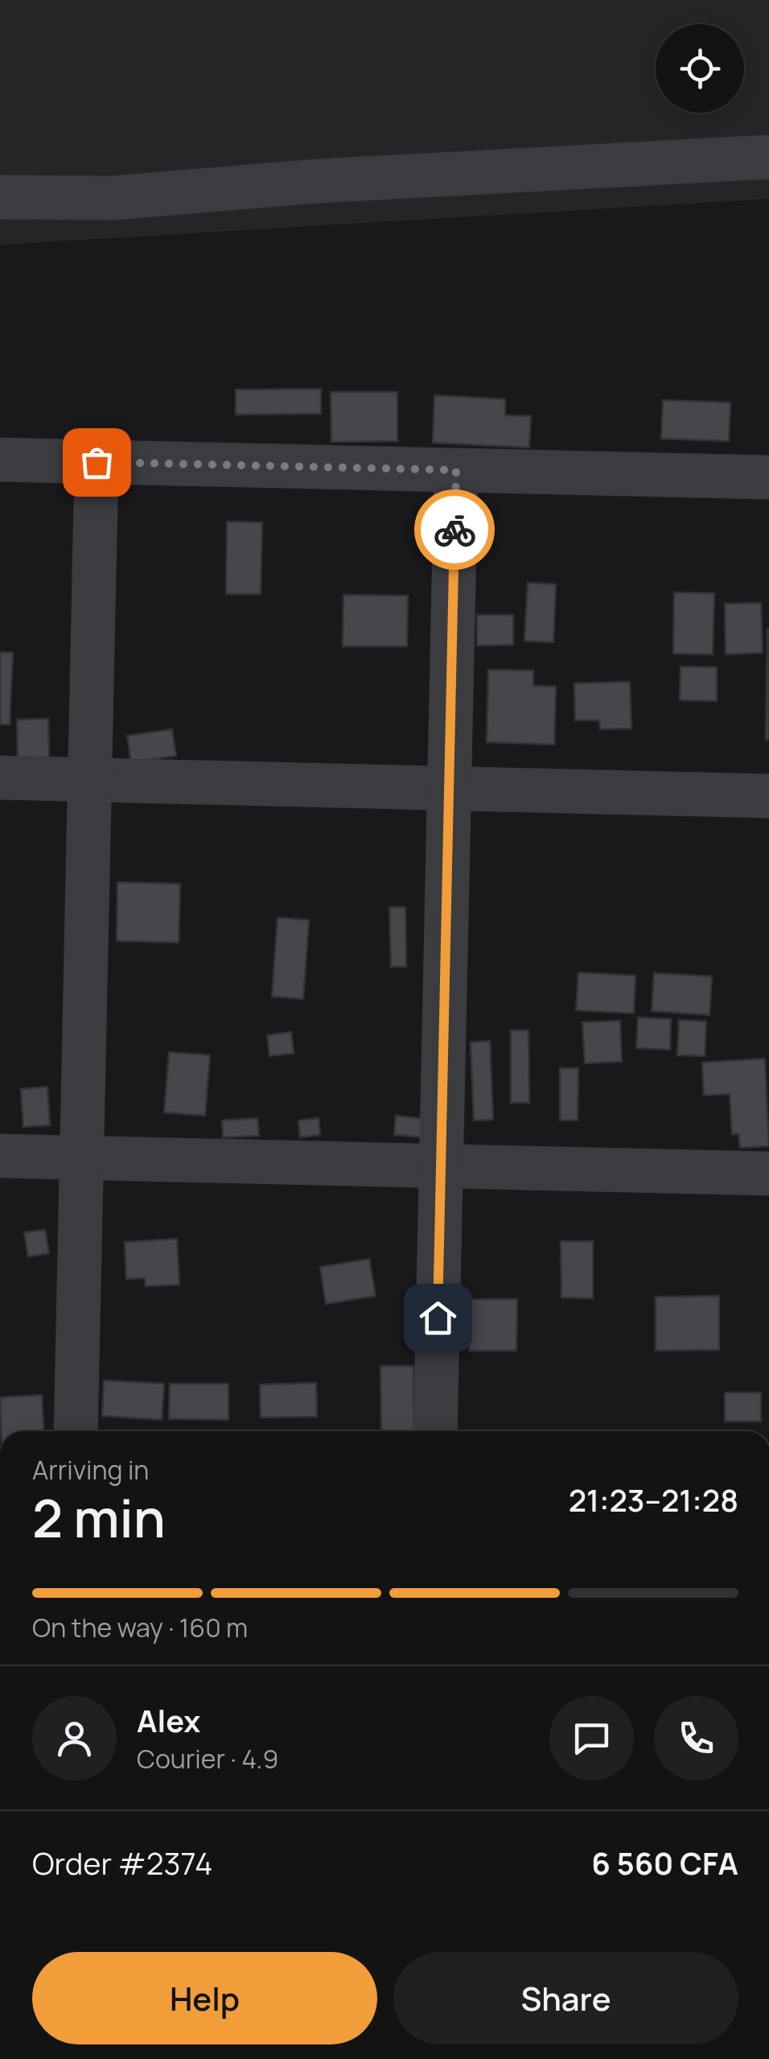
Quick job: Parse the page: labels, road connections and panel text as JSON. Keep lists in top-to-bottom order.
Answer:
{
  "page": {
    "heading": ["2 min", "Arriving in", "21:23–21:28"],
    "panel": [
      "Alex",
      "Courier · 4.9",
      "Order #2374",
      "6 560 CFA"
    ],
    "bar": "On the way · 160 m",
    "buttons": ["Help", "Share"]
  }
}
